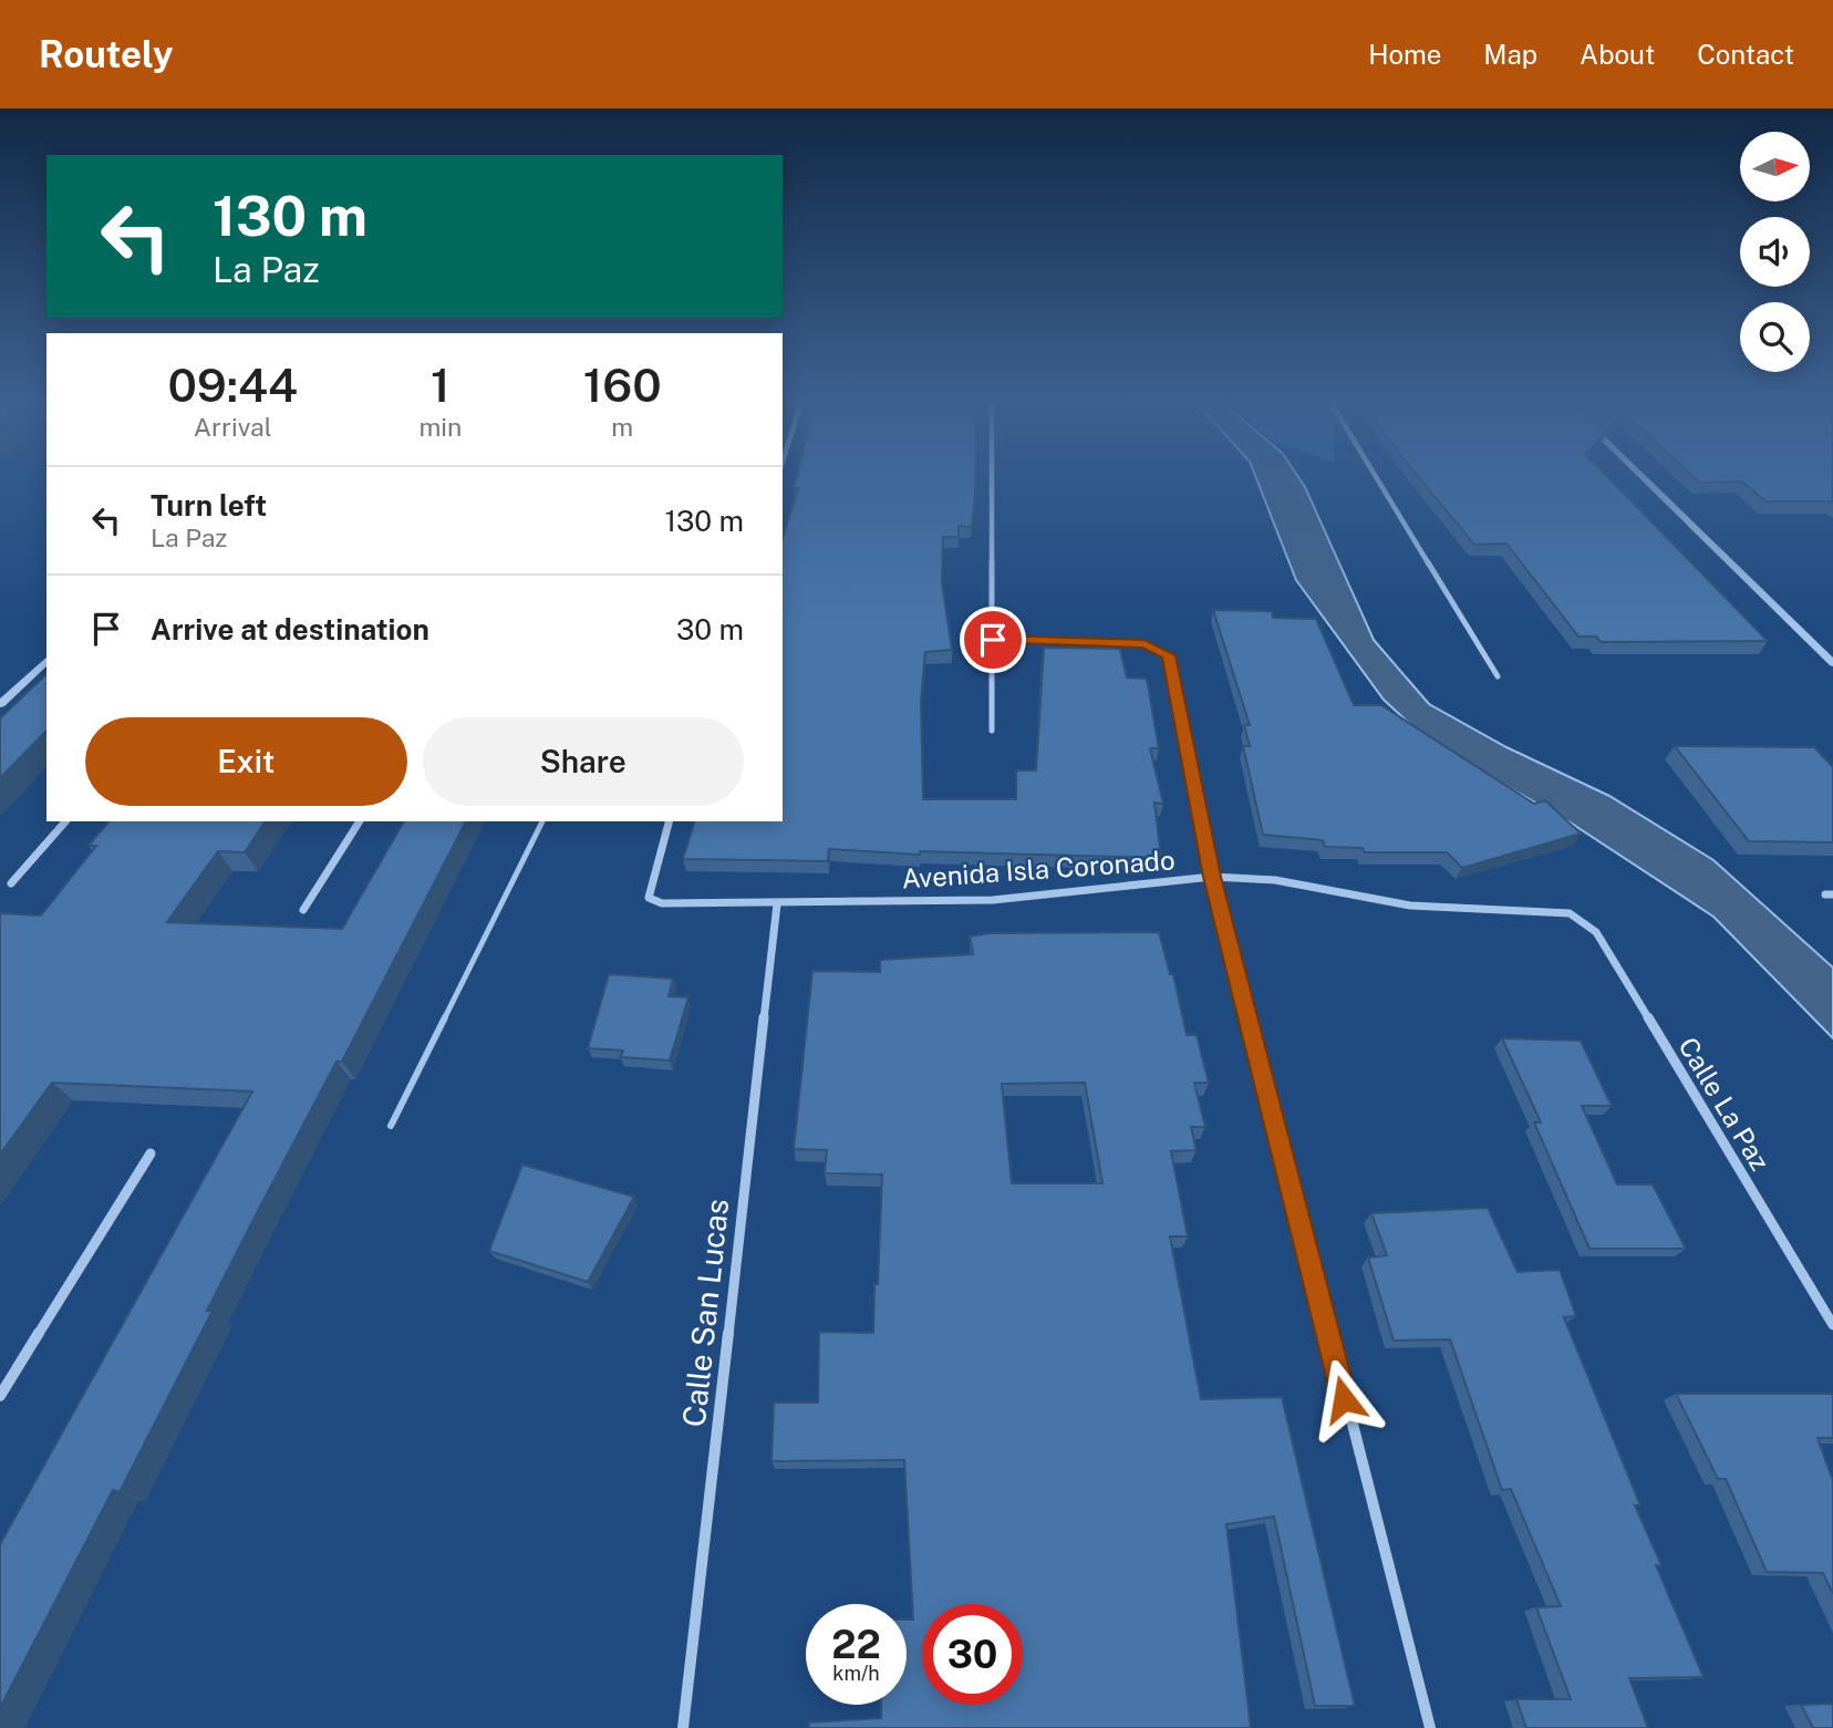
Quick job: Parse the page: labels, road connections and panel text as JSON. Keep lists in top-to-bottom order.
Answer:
{
  "streets": {
    "street": ["Avenida Isla Coronado", "Calle La Paz", "Calle San Lucas"]
  },
  "crossings": [
    ["Avenida Isla Coronado", "Calle La Paz"],
    ["Avenida Isla Coronado", "Calle San Lucas"]
  ],
  "north": "right",
  "page": {
    "header": "Routely",
    "nav": [
      "Home",
      "Map",
      "About",
      "Contact"
    ],
    "turn": ["130 m", "La Paz"],
    "eta": [
      "09:44",
      "Arrival",
      "1",
      "min",
      "160",
      "m"
    ],
    "list": [
      {
        "name": "Turn left",
        "note": "La Paz",
        "value": "130 m"
      },
      {
        "name": "Arrive at destination",
        "value": "30 m"
      }
    ],
    "buttons": ["Exit", "Share"],
    "speed": "22 km/h",
    "limit": "30"
  }
}
